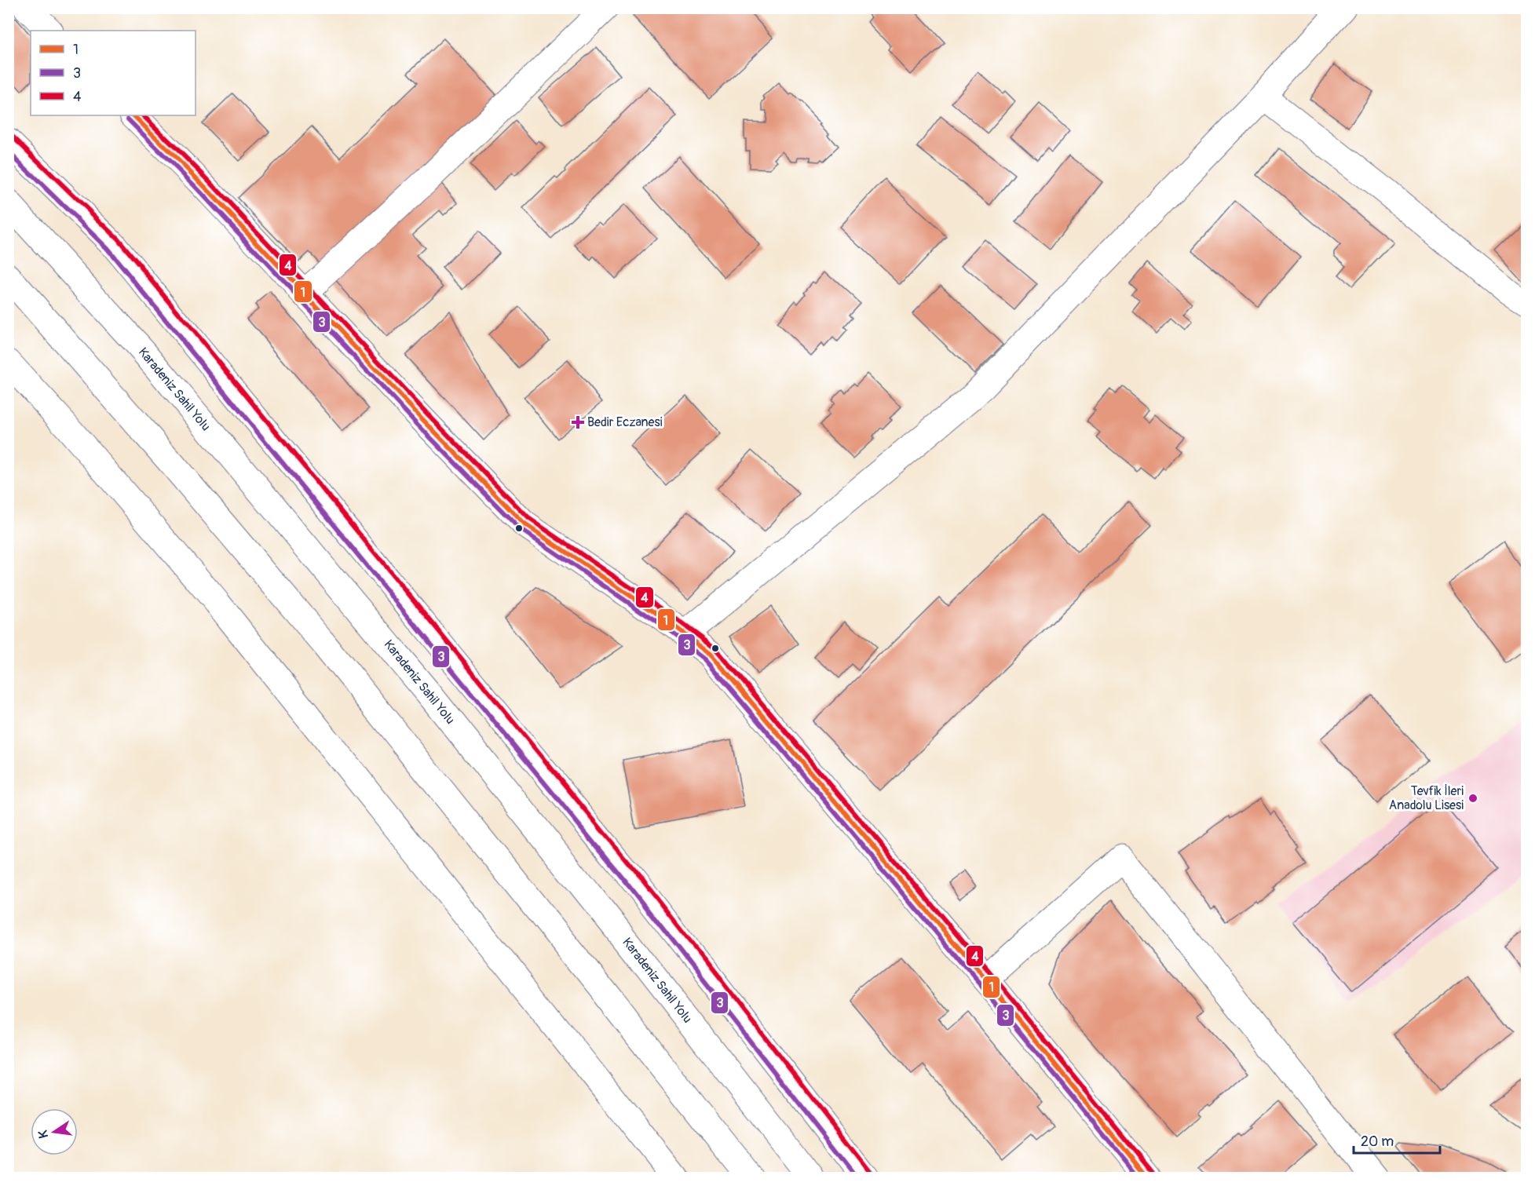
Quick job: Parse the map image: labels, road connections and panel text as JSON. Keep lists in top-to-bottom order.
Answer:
{
  "streets": {
    "main road": ["Karadeniz Sahil Yolu"]
  },
  "places": {
    "health": ["Bedir Eczanesi"],
    "other": ["Tevfik İleri Anadolu Lisesi"]
  },
  "lines": ["transit line 1", "transit line 4", "transit line 3"],
  "legend": ["1", "3", "4"],
  "scale_bar": "20 m",
  "north": "left"
}
